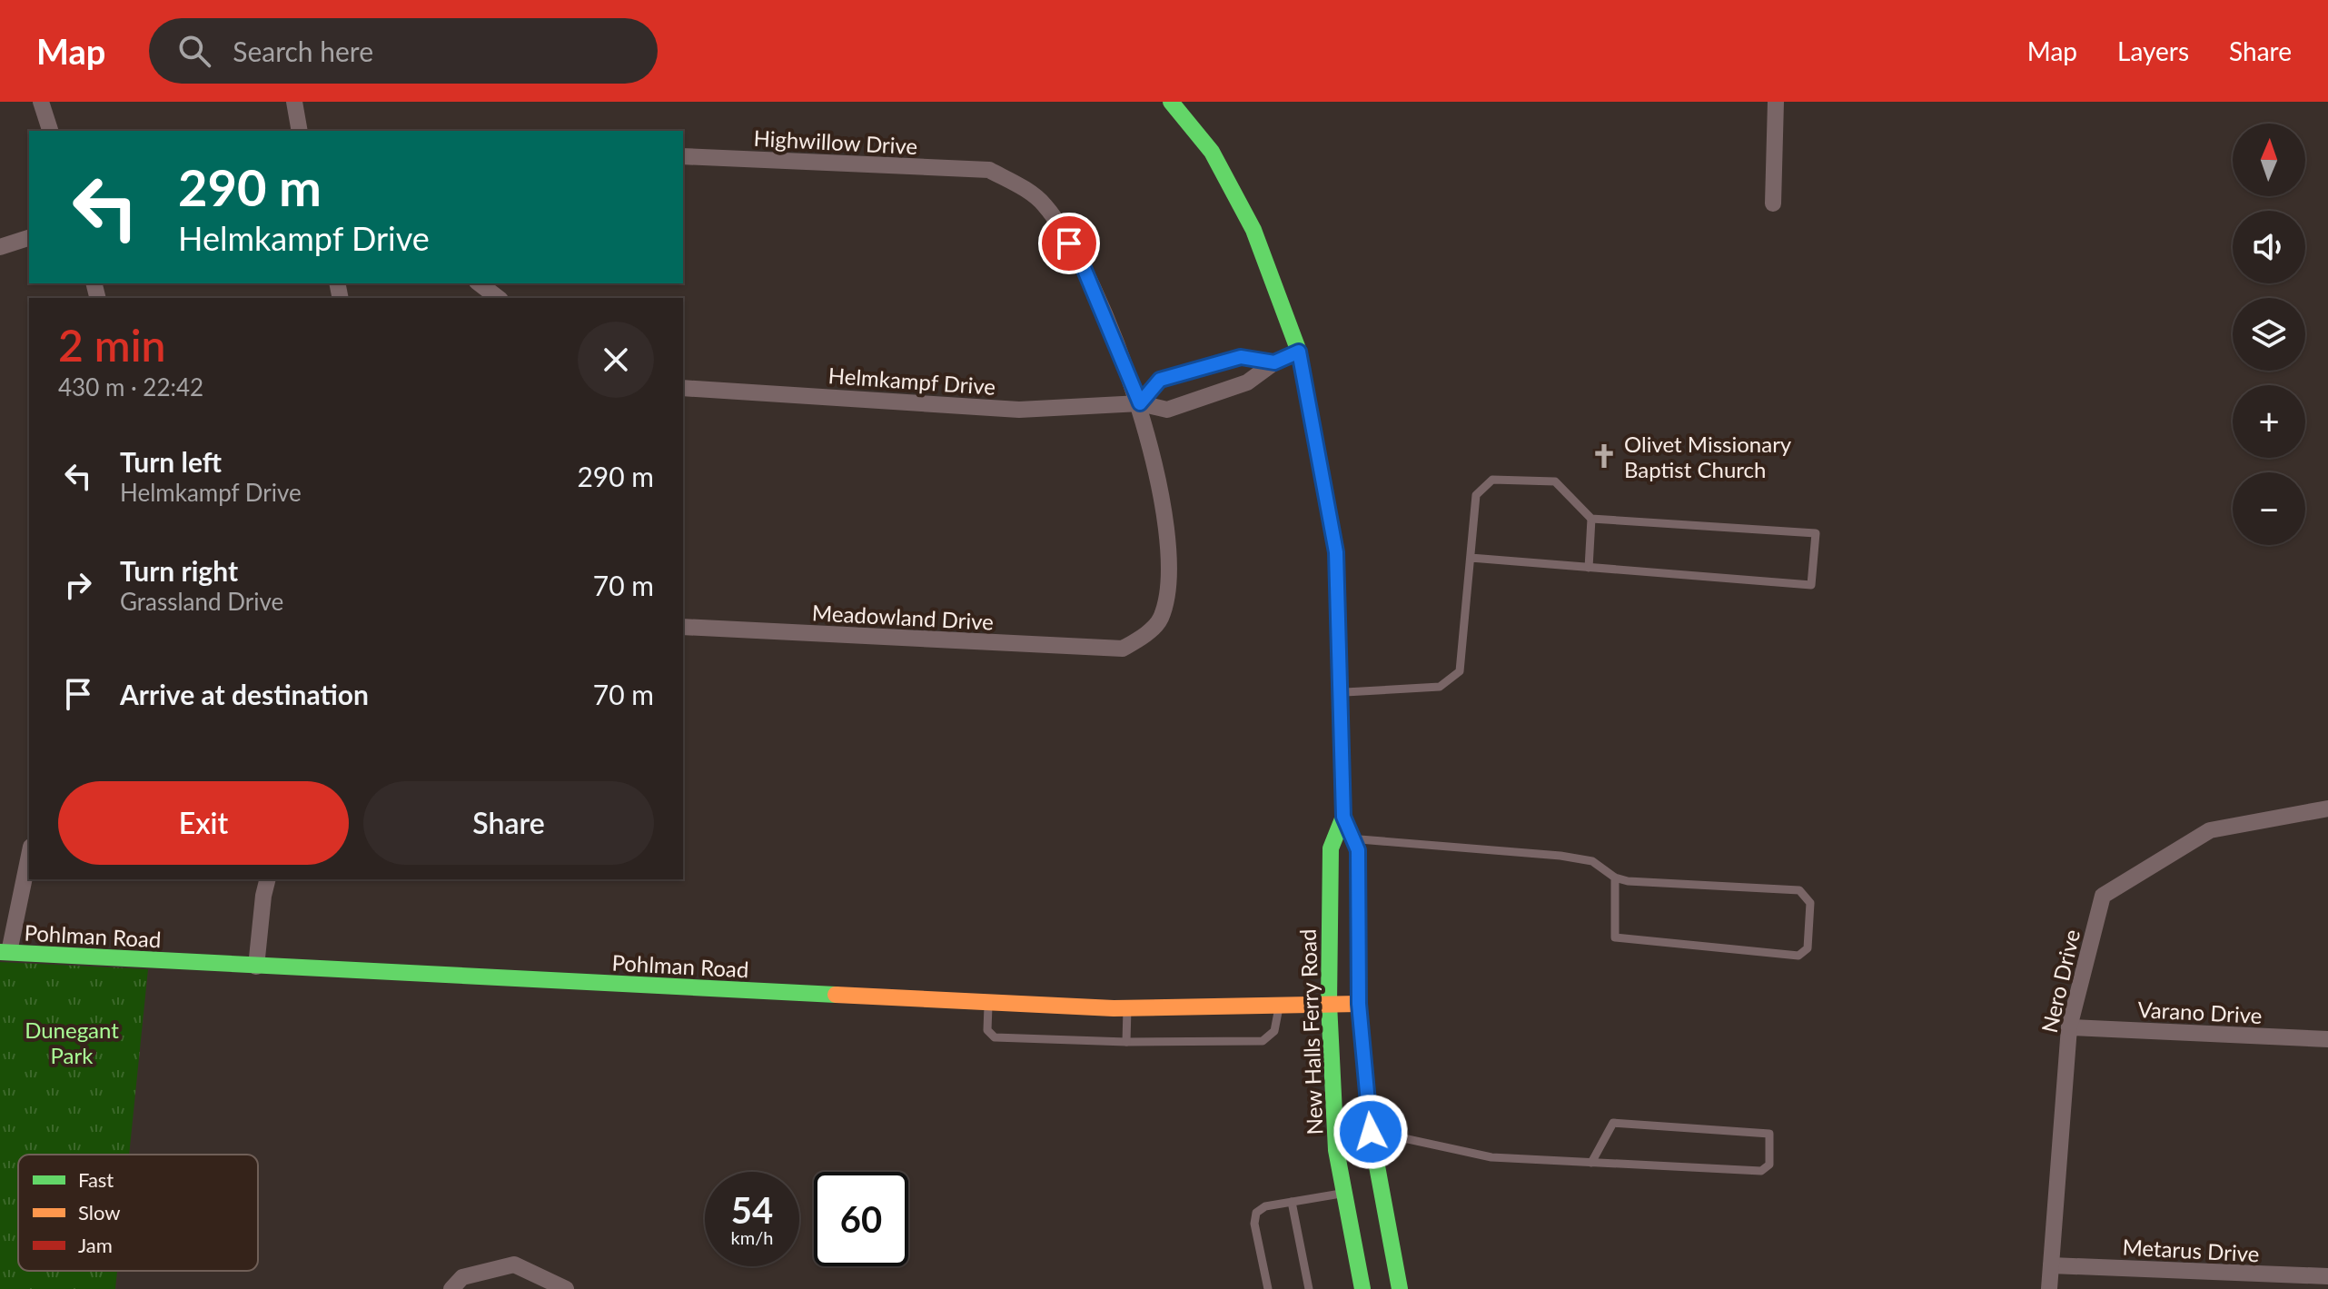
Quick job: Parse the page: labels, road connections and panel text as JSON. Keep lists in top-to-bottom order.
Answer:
{
  "streets": {
    "main road": ["Pohlman Road", "New Halls Ferry Road"],
    "street": [
      "Highwillow Drive",
      "Helmkampf Drive",
      "Meadowland Drive",
      "Nero Drive",
      "Varano Drive",
      "Metarus Drive"
    ]
  },
  "crossings": [
    ["Highwillow Drive", "Helmkampf Drive"],
    ["Highwillow Drive", "Meadowland Drive"],
    ["Helmkampf Drive", "Meadowland Drive"],
    ["Helmkampf Drive", "New Halls Ferry Road"],
    ["Pohlman Road", "New Halls Ferry Road"],
    ["Nero Drive", "Varano Drive"],
    ["Nero Drive", "Metarus Drive"]
  ],
  "parks": ["Dunegant Park"],
  "places": {
    "church": ["Olivet Missionary Baptist Church"]
  },
  "legend": ["Fast", "Slow", "Jam"],
  "north": "top",
  "page": {
    "header": "Map",
    "search": "Search here",
    "nav": ["Map", "Layers", "Share"],
    "map_buttons": ["+", "−"],
    "turn": ["290 m", "Helmkampf Drive"],
    "heading": ["2 min", "430 m · 22:42"],
    "list": [
      {
        "name": "Turn left",
        "note": "Helmkampf Drive",
        "value": "290 m"
      },
      {
        "name": "Turn right",
        "note": "Grassland Drive",
        "value": "70 m"
      },
      {
        "name": "Arrive at destination",
        "value": "70 m"
      }
    ],
    "buttons": ["Exit", "Share"],
    "speed": "54 km/h",
    "limit": "60"
  }
}
